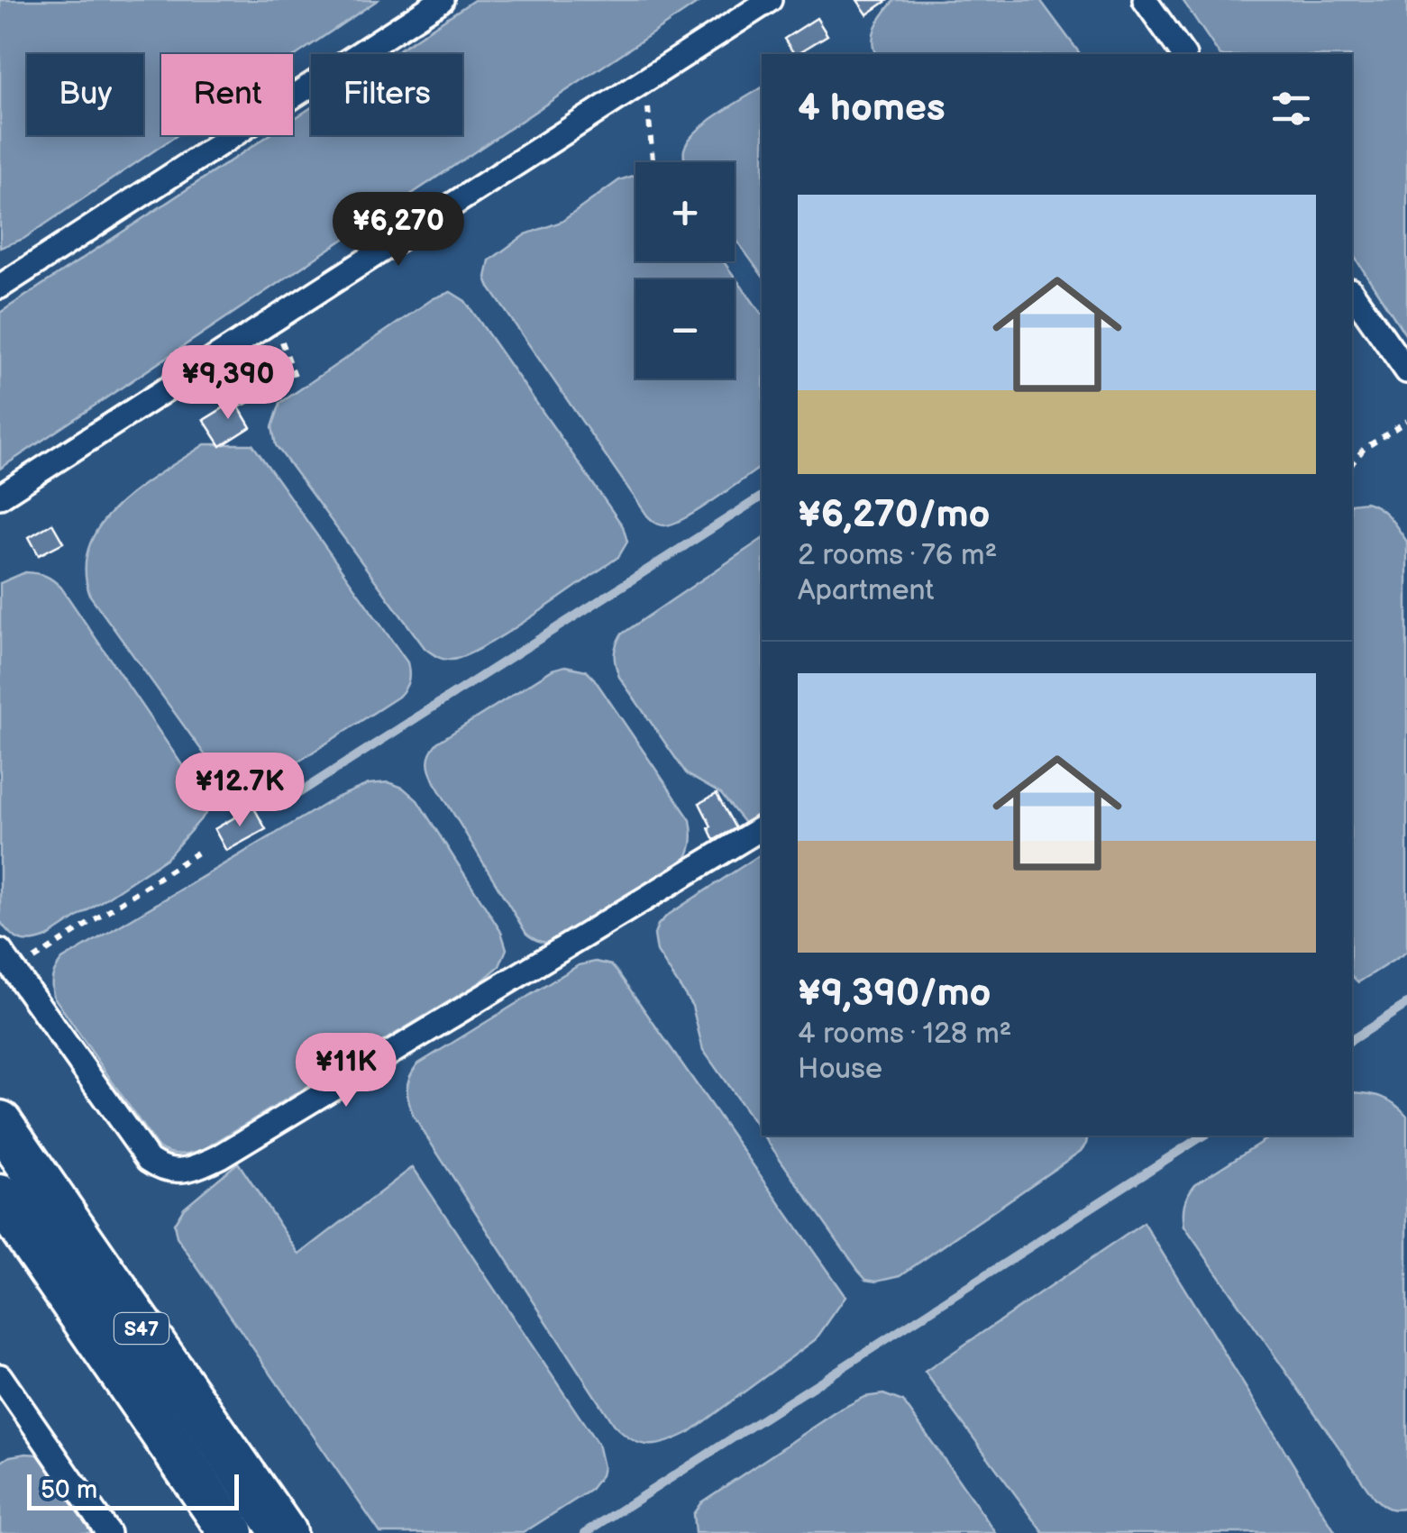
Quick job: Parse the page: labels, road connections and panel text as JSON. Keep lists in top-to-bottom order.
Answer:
{
  "streets": {
    "highway": ["S47"]
  },
  "scale_bar": "50 m",
  "page": {
    "chip": ["Buy", "Rent", "Filters"],
    "heading": "4 homes",
    "map_buttons": ["+", "−"],
    "list": [
      {
        "name": "¥6,270/mo",
        "note": "2 rooms · 76 m² · Apartment"
      },
      {
        "name": "¥9,390/mo",
        "note": "4 rooms · 128 m² · House"
      }
    ],
    "price": [
      "¥6,270",
      "¥9,390",
      "¥12.7K",
      "¥11K"
    ],
    "scale": "50 m"
  }
}
